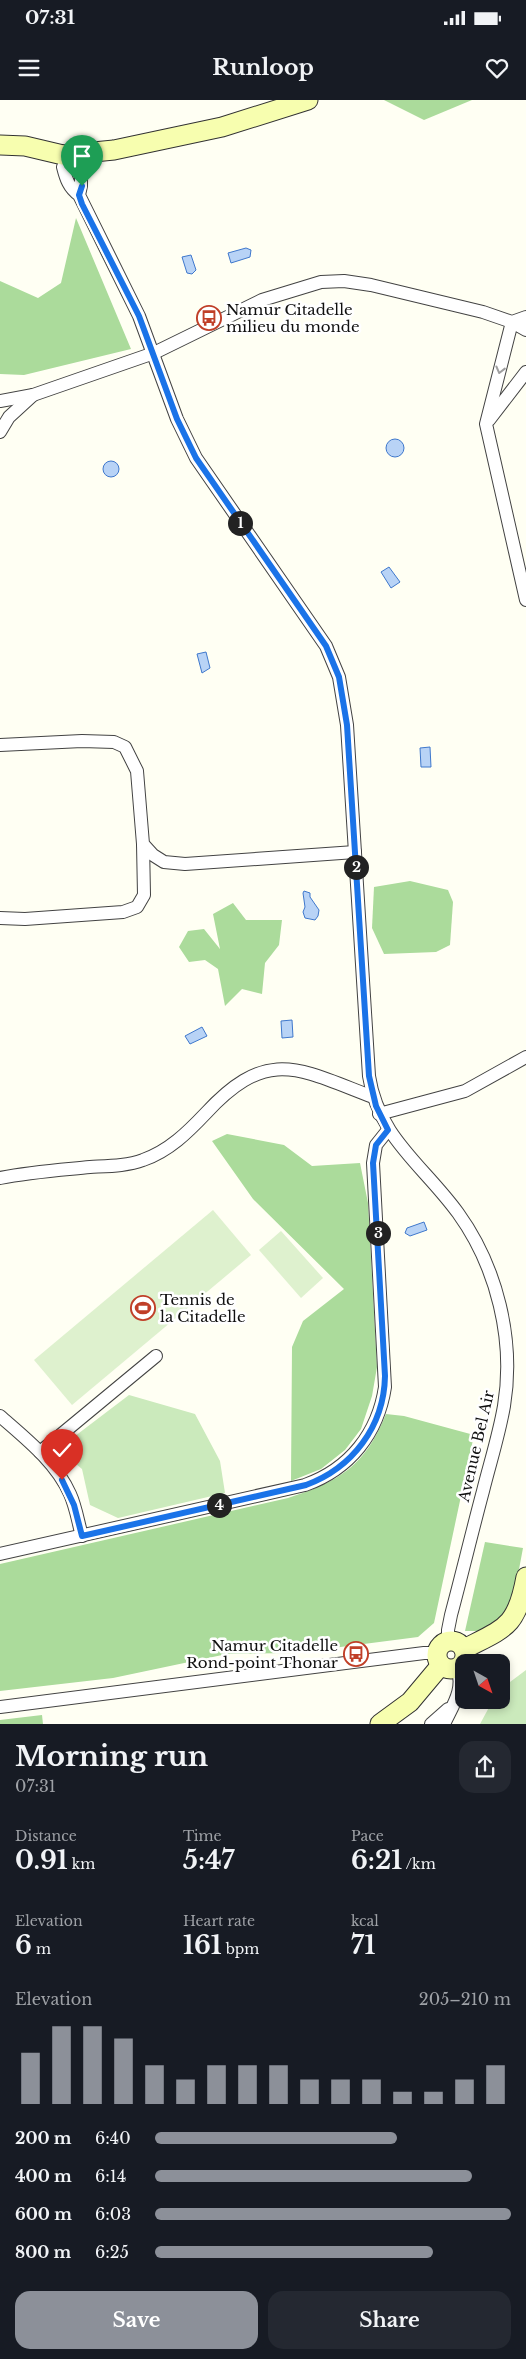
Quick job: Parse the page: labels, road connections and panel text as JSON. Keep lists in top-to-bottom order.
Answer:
{
  "streets": {
    "street": ["Avenue Bel Air"]
  },
  "places": {
    "bus stop": ["Namur Citadelle milieu du monde", "Namur Citadelle Rond-point Thonar"],
    "sports": ["Tennis de la Citadelle"]
  },
  "north": "bottom right",
  "page": {
    "status": "07:31",
    "header": "Runloop",
    "pins": [
      "1",
      "2",
      "3",
      "4"
    ],
    "heading": ["Morning run", "07:31"],
    "stats": [
      ["Distance", "0.91 km"],
      ["Time", "5:47"],
      ["Pace", "6:21 /km"],
      ["Elevation", "6 m"],
      ["Heart rate", "161 bpm"],
      ["kcal", "71"]
    ],
    "chart": ["Elevation", "205–210 m"],
    "list": [
      {
        "name": "200 m",
        "note": "6:40"
      },
      {
        "name": "400 m",
        "note": "6:14"
      },
      {
        "name": "600 m",
        "note": "6:03"
      },
      {
        "name": "800 m",
        "note": "6:25"
      }
    ],
    "buttons": ["Save", "Share"]
  }
}
